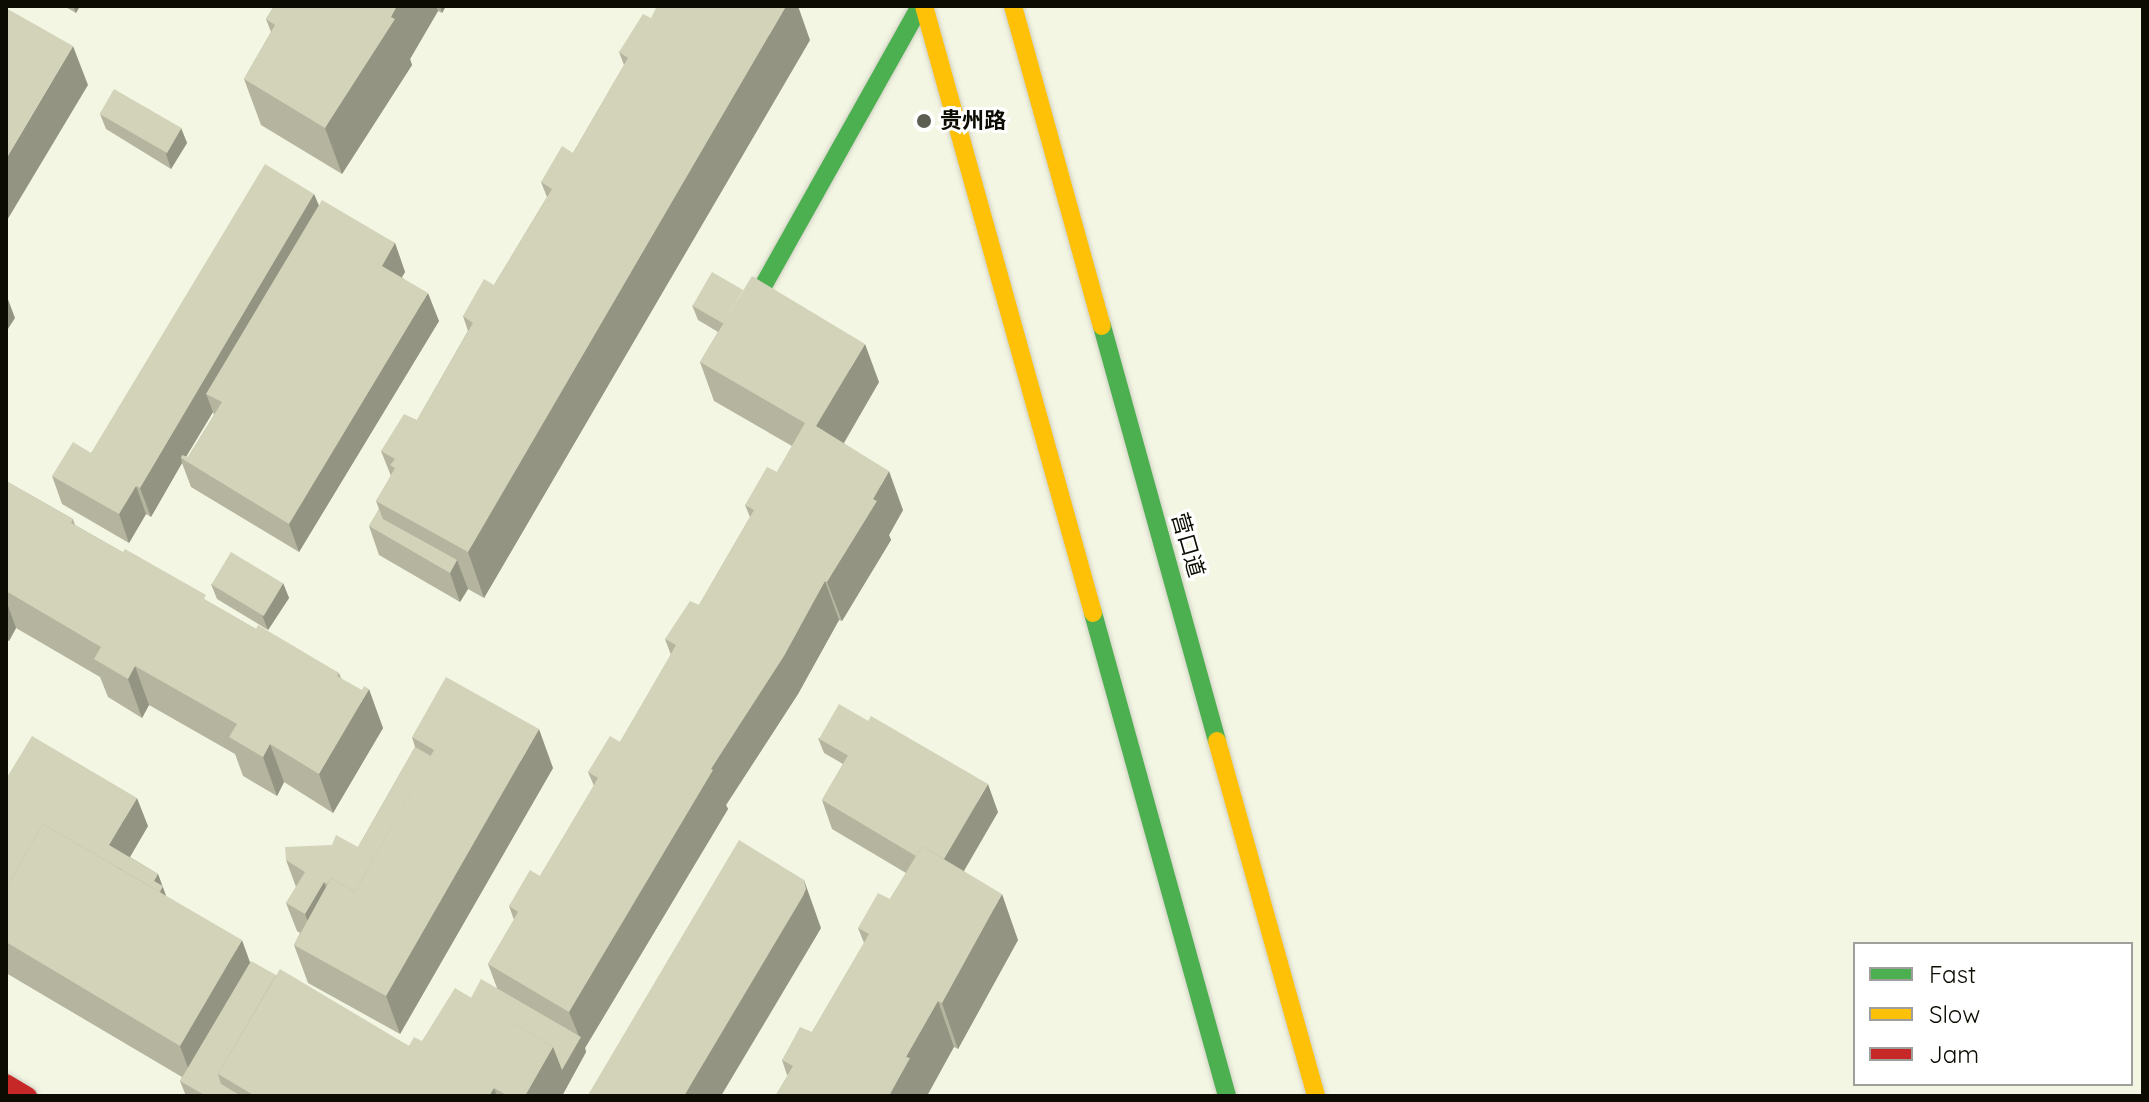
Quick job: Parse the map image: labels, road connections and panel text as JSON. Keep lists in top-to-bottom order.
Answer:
{
  "streets": {
    "main road": ["营口道"]
  },
  "places": ["贵州路"],
  "legend": ["Fast", "Slow", "Jam"]
}
